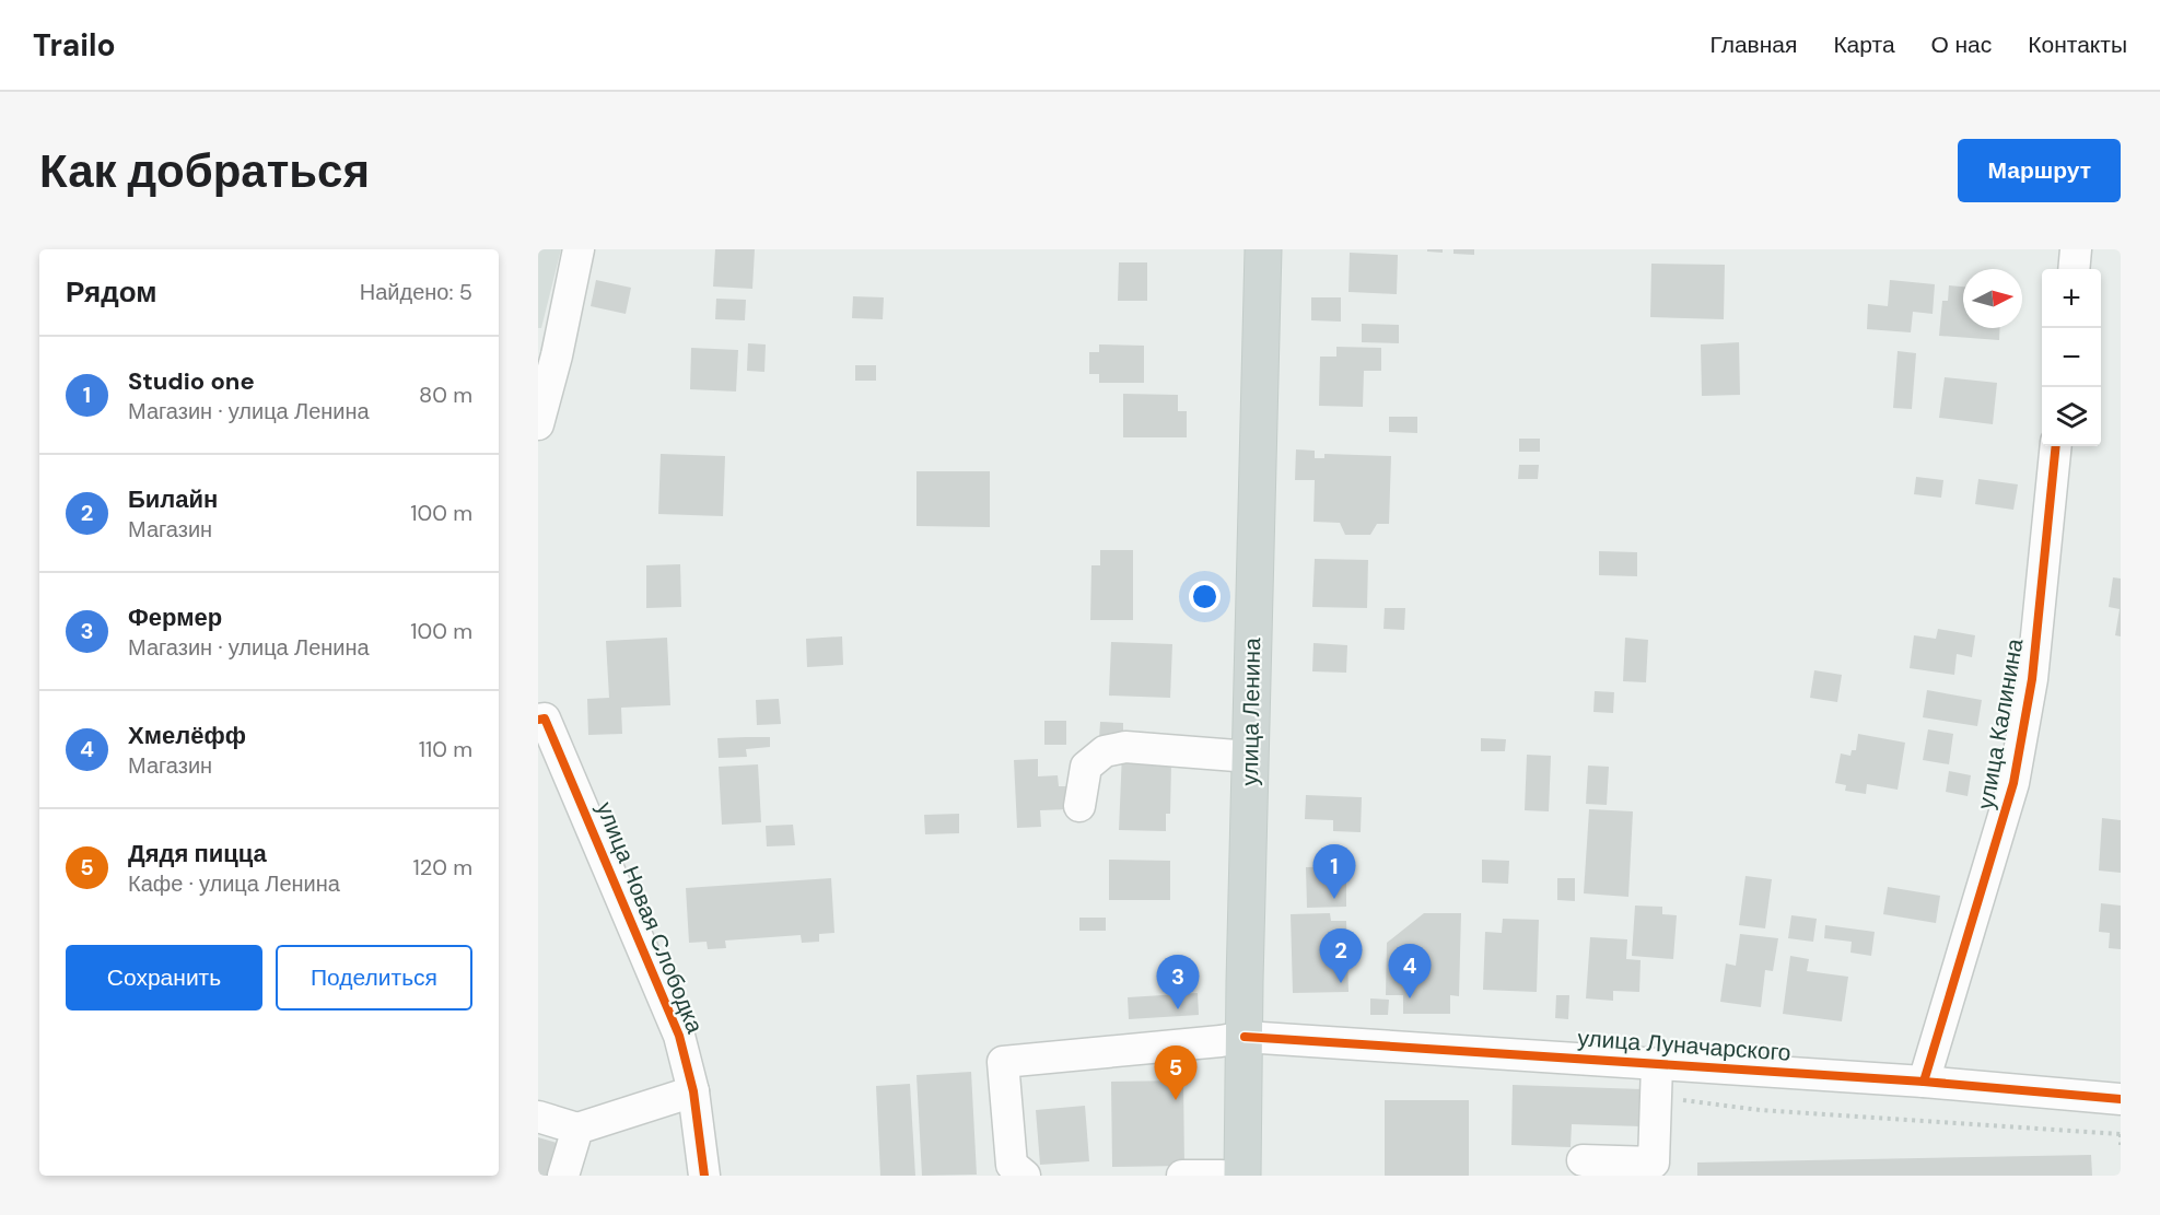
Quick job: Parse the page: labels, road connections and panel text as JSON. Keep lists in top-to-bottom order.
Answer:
{
  "streets": {
    "main road": ["улица Ленина"],
    "street": ["улица Калинина", "улица Новая Слободка", "улица Луначарского"]
  },
  "crossings": [
    ["улица Ленина", "улица Луначарского"],
    ["улица Калинина", "улица Луначарского"]
  ],
  "north": "right",
  "page": {
    "header": "Trailo",
    "nav": [
      "Главная",
      "Карта",
      "О нас",
      "Контакты"
    ],
    "buttons": [
      "Маршрут",
      ["Сохранить", "Поделиться"]
    ],
    "title": "Как добраться",
    "heading": ["Рядом", "Найдено: 5"],
    "map_buttons": ["+", "−"],
    "list": [
      {
        "mark": "1",
        "name": "Studio one",
        "note": "Магазин · улица Ленина",
        "value": "80 m"
      },
      {
        "mark": "2",
        "name": "Билайн",
        "note": "Магазин",
        "value": "100 m"
      },
      {
        "mark": "3",
        "name": "Фермер",
        "note": "Магазин · улица Ленина",
        "value": "100 m"
      },
      {
        "mark": "4",
        "name": "Хмелёфф",
        "note": "Магазин",
        "value": "110 m"
      },
      {
        "mark": "5",
        "name": "Дядя пицца",
        "note": "Кафе · улица Ленина",
        "value": "120 m"
      }
    ],
    "pins": [
      "1",
      "2",
      "4",
      "3",
      "5"
    ]
  }
}
